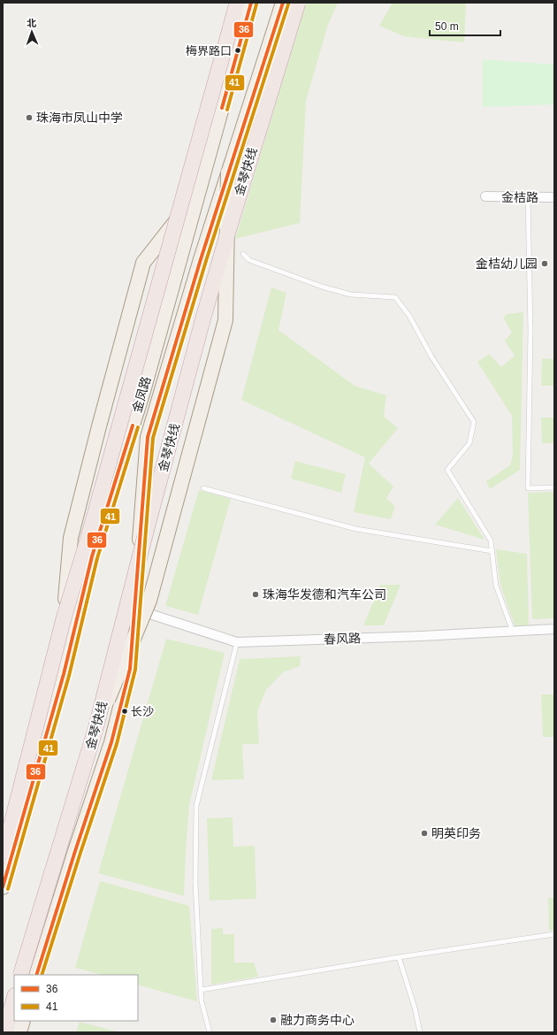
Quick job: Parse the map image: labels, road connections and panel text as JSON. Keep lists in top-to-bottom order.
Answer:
{
  "streets": {
    "highway": ["金琴快线"],
    "main road": ["金凤路"],
    "street": ["金桔路", "春风路"]
  },
  "crossings": [
    ["金凤路", "春风路"]
  ],
  "places": [
    "梅界路口",
    "珠海市凤山中学",
    "金桔幼儿园",
    "珠海华发德和汽车公司",
    "长沙",
    "明英印务",
    "融力商务中心"
  ],
  "lines": ["transit line 36", "transit line 41"],
  "legend": ["36", "41"],
  "scale_bar": "50 m",
  "north": "top"
}
